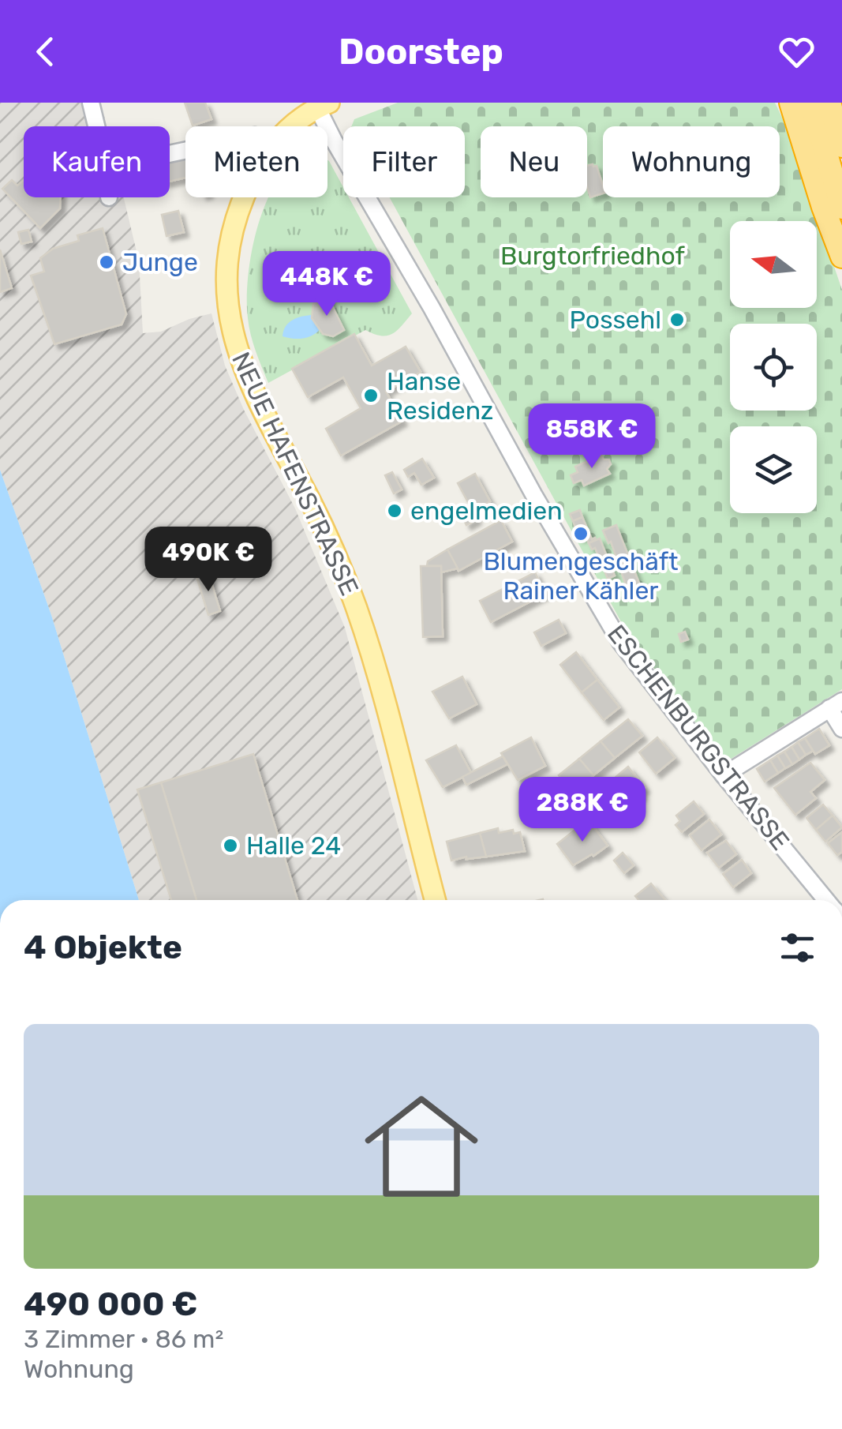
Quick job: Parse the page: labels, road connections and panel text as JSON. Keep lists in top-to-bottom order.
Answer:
{
  "streets": {
    "main road": ["NEUE HAFENSTRASSE"],
    "street": ["ESCHENBURGSTRASSE"]
  },
  "crossings": [
    ["NEUE HAFENSTRASSE", "ESCHENBURGSTRASSE"]
  ],
  "parks": ["Burgtorfriedhof"],
  "places": [
    "Junge",
    "Possehl",
    "Hanse Residenz",
    "engelmedien",
    "Blumengeschäft Rainer Kähler",
    "Halle 24"
  ],
  "north": "left",
  "page": {
    "header": "Doorstep",
    "chip": [
      "Kaufen",
      "Mieten",
      "Filter",
      "Neu",
      "Wohnung"
    ],
    "price": [
      "448K €",
      "858K €",
      "490K €",
      "288K €"
    ],
    "heading": "4 Objekte",
    "list": [
      {
        "name": "490 000 €",
        "note": "3 Zimmer · 86 m² · Wohnung"
      }
    ]
  }
}
